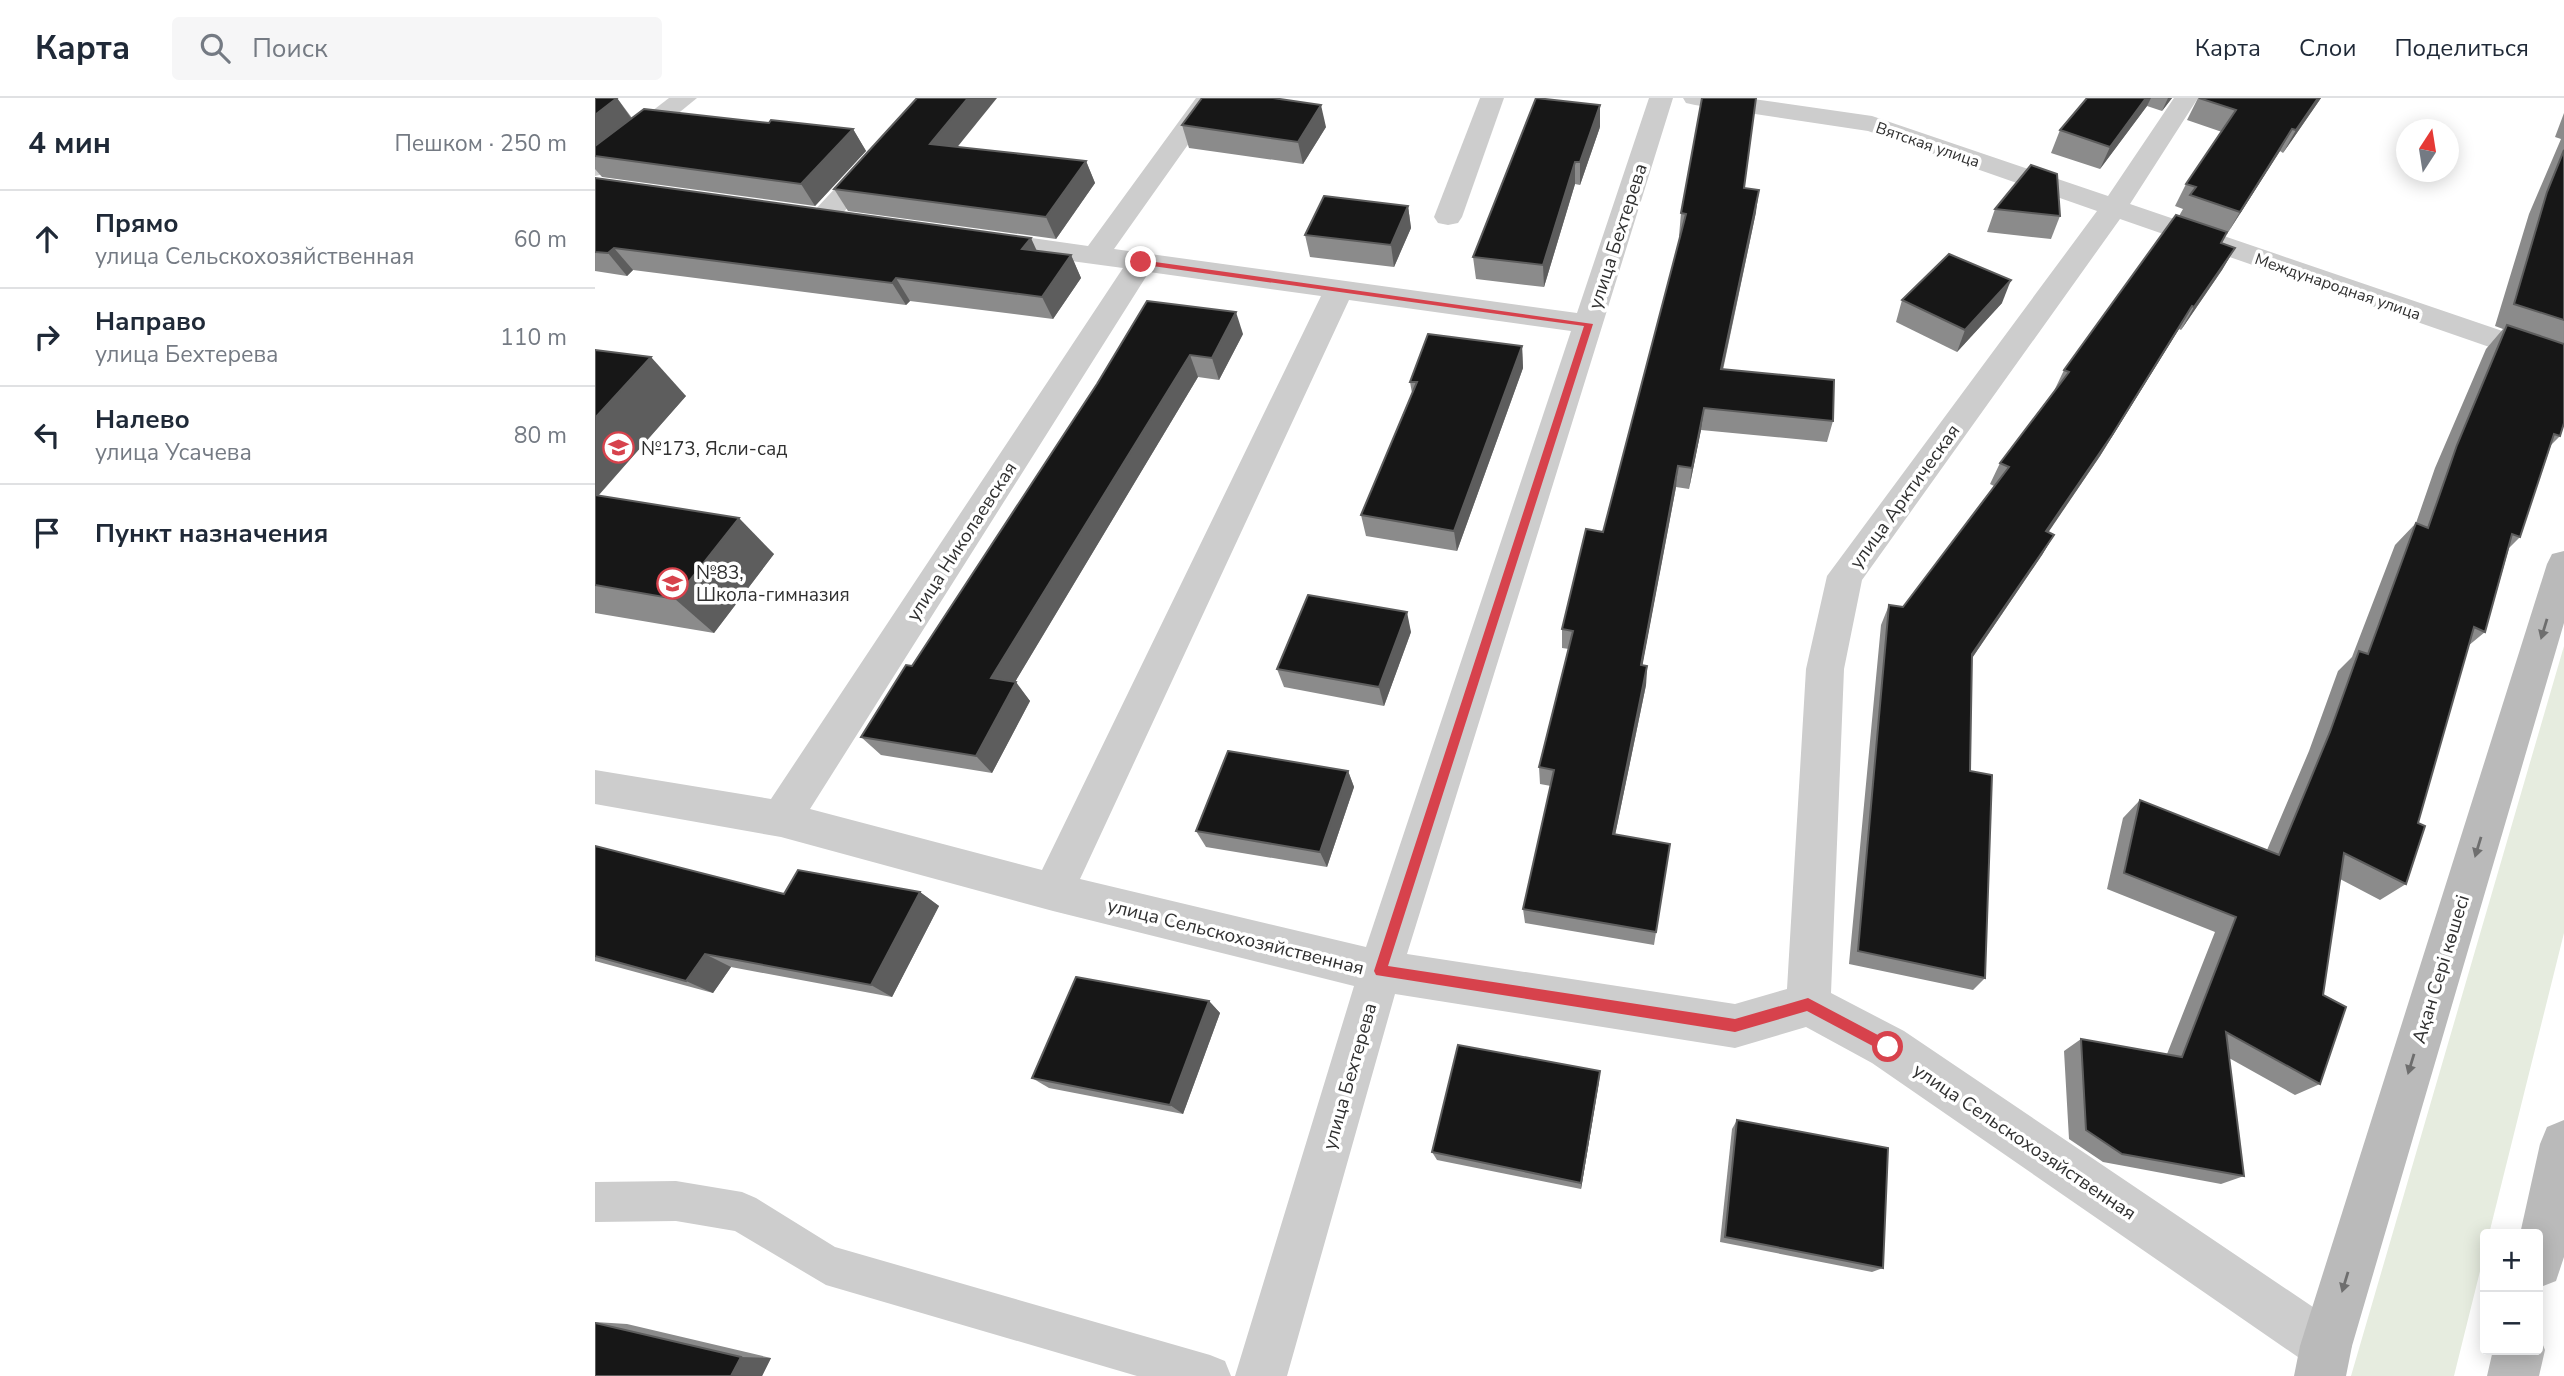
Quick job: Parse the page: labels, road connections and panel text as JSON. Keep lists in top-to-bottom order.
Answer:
{
  "streets": {
    "street": [
      "Вятская улица",
      "улица Бехтерева",
      "Международная улица",
      "улица Арктическая",
      "улица Николаевская",
      "улица Сельскохозяйственная",
      "Ақан Сері көшесі"
    ]
  },
  "crossings": [
    ["Вятская улица", "Международная улица"],
    ["Вятская улица", "улица Арктическая"],
    ["улица Бехтерева", "улица Сельскохозяйственная"],
    ["Международная улица", "улица Арктическая"],
    ["улица Арктическая", "улица Сельскохозяйственная"],
    ["улица Николаевская", "улица Сельскохозяйственная"],
    ["улица Сельскохозяйственная", "Ақан Сері көшесі"]
  ],
  "one_way": ["Ақан Сері көшесі"],
  "places": {
    "school or university": ["№173, Ясли-сад", "№83, Школа-гимназия"]
  },
  "north": "top",
  "page": {
    "header": "Карта",
    "search": "Поиск",
    "nav": ["Карта", "Слои", "Поделиться"],
    "heading": ["4 мин", "Пешком · 250 m"],
    "list": [
      ["Прямо", "улица Сельскохозяйственная", "60 m"],
      ["Направо", "улица Бехтерева", "110 m"],
      ["Налево", "улица Усачева", "80 m"],
      "Пункт назначения"
    ],
    "map_buttons": ["+", "−"]
  }
}
